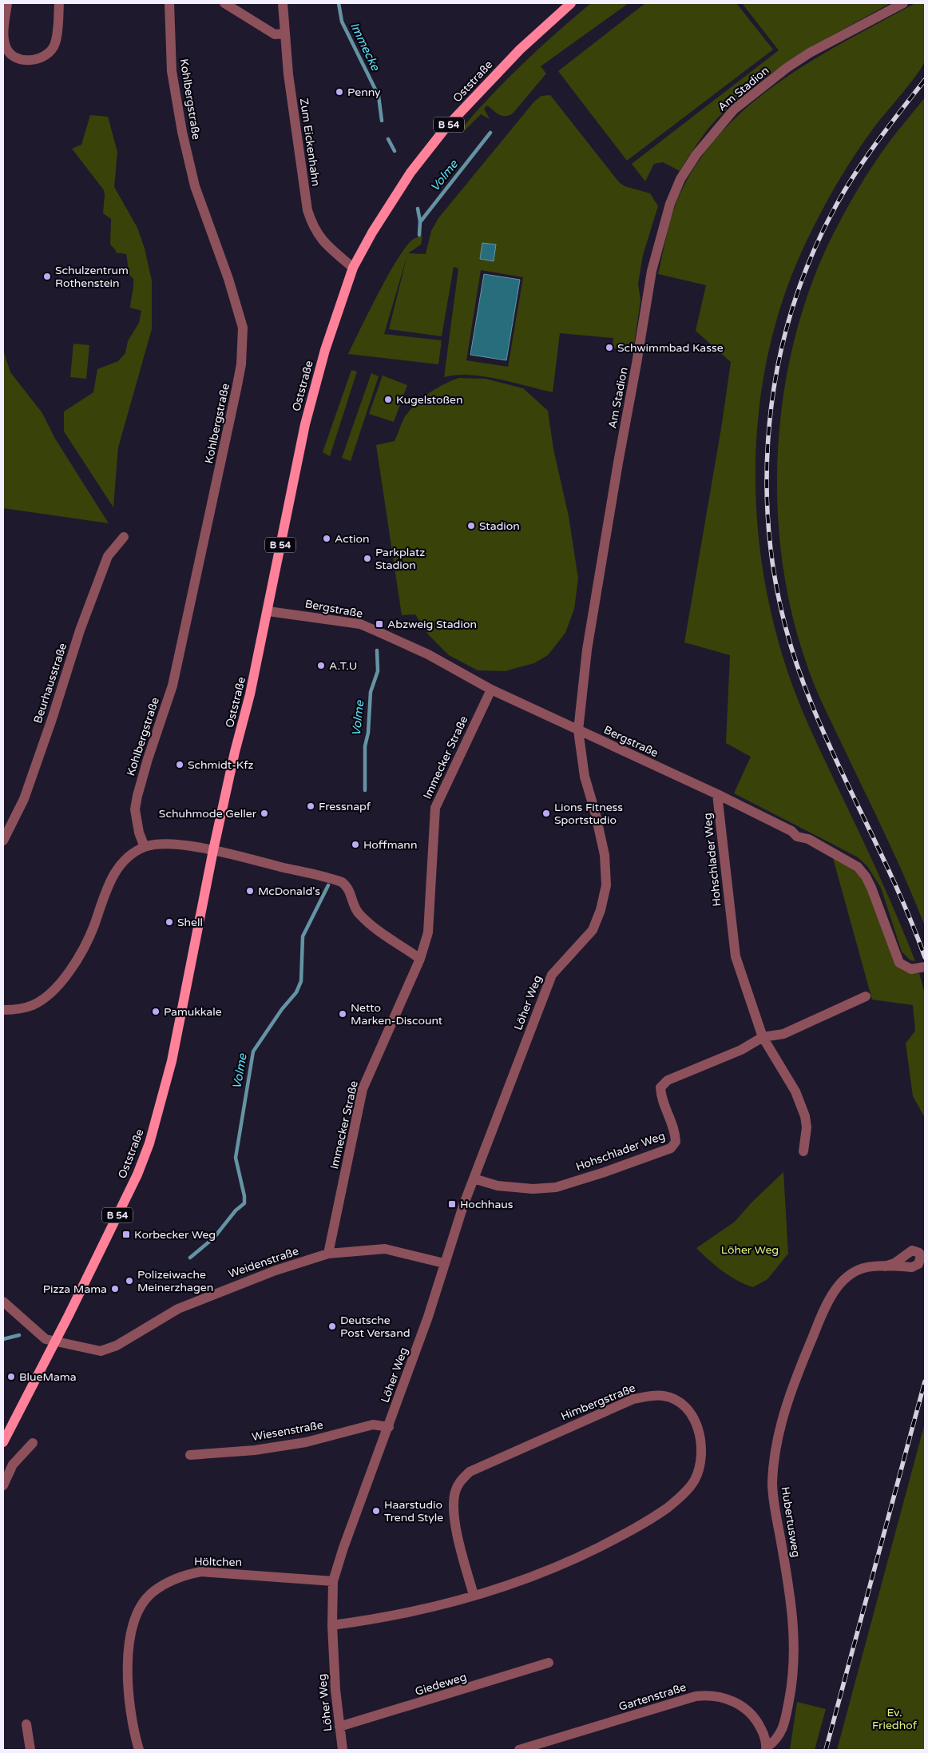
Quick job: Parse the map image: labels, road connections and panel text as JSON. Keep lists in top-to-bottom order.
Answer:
{
  "streets": {
    "main road": ["Oststraße", "B 54"],
    "street": [
      "Am Stadion",
      "Kohlbergstraße",
      "Zum Eickenhahn",
      "Bergstraße",
      "Beurhausstraße",
      "Immecker Straße",
      "Hohschlader Weg",
      "Löher Weg",
      "Weidenstraße",
      "Himbergstraße",
      "Wiesenstraße",
      "Hubertusweg",
      "Höltchen",
      "Giedeweg",
      "Gartenstraße"
    ]
  },
  "crossings": [
    ["Oststraße", "Zum Eickenhahn"],
    ["Oststraße", "Bergstraße"],
    ["Oststraße", "Weidenstraße"],
    ["Am Stadion", "Bergstraße"],
    ["Am Stadion", "Löher Weg"],
    ["Bergstraße", "Immecker Straße"],
    ["Bergstraße", "Hohschlader Weg"],
    ["Bergstraße", "Löher Weg"],
    ["Immecker Straße", "Weidenstraße"],
    ["Hohschlader Weg", "Löher Weg"],
    ["Löher Weg", "Weidenstraße"],
    ["Löher Weg", "Himbergstraße"],
    ["Löher Weg", "Wiesenstraße"],
    ["Löher Weg", "Höltchen"],
    ["Löher Weg", "Giedeweg"],
    ["Hubertusweg", "Gartenstraße"]
  ],
  "water": ["Immecke", "Volme"],
  "parks": ["Löher Weg", "Ev. Friedhof"],
  "places": {
    "other": [
      "Penny",
      "Schulzentrum Rothenstein",
      "Schwimmbad Kasse",
      "Kugelstoßen",
      "Stadion",
      "Action",
      "Parkplatz Stadion",
      "A.T.U",
      "Schmidt-Kfz",
      "Fressnapf",
      "Schuhmode Geller",
      "Lions Fitness Sportstudio",
      "Hoffmann",
      "McDonald's",
      "Shell",
      "Pamukkale",
      "Netto Marken-Discount",
      "Polizeiwache Meinerzhagen",
      "Pizza Mama",
      "Deutsche Post Versand",
      "BlueMama",
      "Haarstudio Trend Style"
    ],
    "transit": ["Abzweig Stadion", "Hochhaus", "Korbecker Weg"]
  }
}
